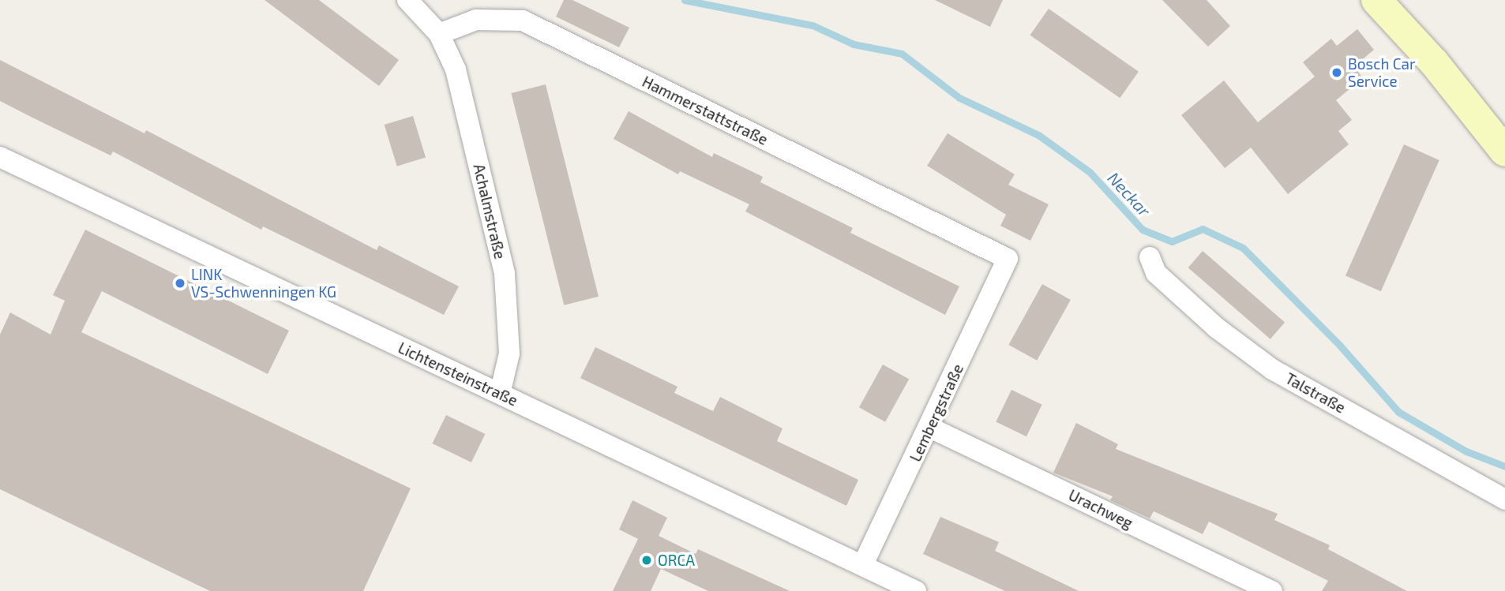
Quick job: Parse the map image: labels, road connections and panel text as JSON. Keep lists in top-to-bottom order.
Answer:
{
  "streets": {
    "street": [
      "Hammerstattstraße",
      "Achalmstraße",
      "Lichtensteinstraße",
      "Talstraße",
      "Lembergstraße",
      "Urachweg"
    ]
  },
  "crossings": [
    ["Hammerstattstraße", "Achalmstraße"],
    ["Hammerstattstraße", "Lembergstraße"],
    ["Achalmstraße", "Lichtensteinstraße"],
    ["Lichtensteinstraße", "Lembergstraße"],
    ["Lembergstraße", "Urachweg"]
  ],
  "water": ["Neckar"],
  "places": ["Bosch Car Service", "LINK VS-Schwenningen KG", "ORCA"]
}
